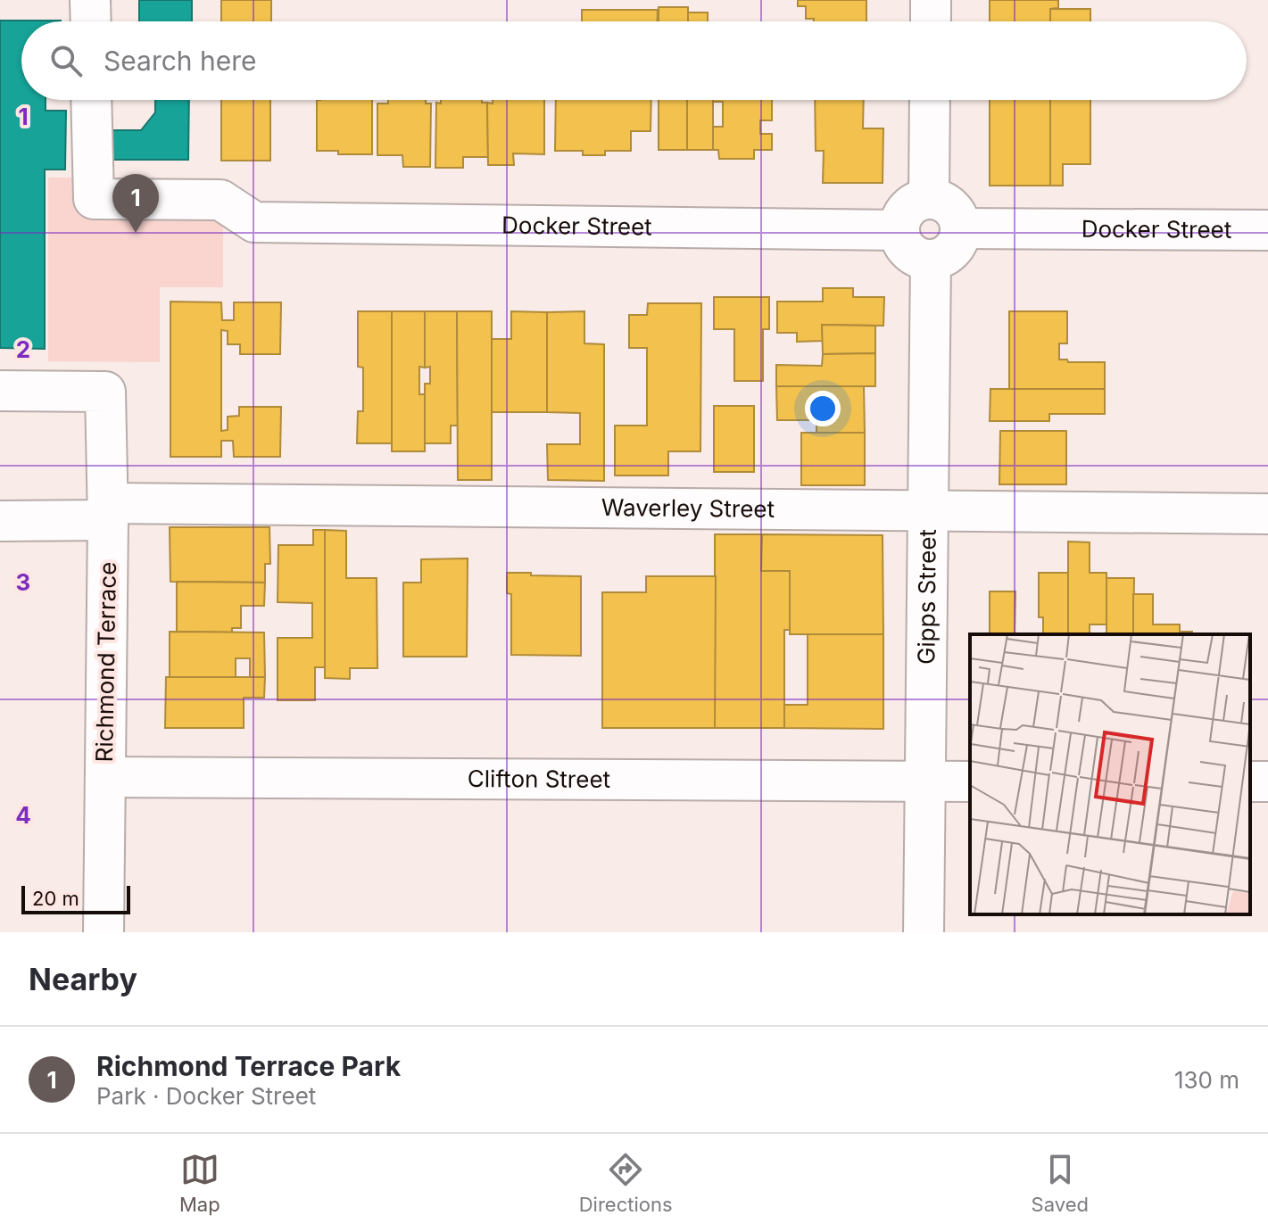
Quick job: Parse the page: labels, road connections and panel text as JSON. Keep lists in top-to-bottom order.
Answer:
{
  "streets": {
    "street": [
      "Docker Street",
      "Waverley Street",
      "Gipps Street",
      "Richmond Terrace",
      "Clifton Street"
    ]
  },
  "crossings": [
    ["Docker Street", "Gipps Street"],
    ["Waverley Street", "Gipps Street"],
    ["Waverley Street", "Richmond Terrace"],
    ["Gipps Street", "Clifton Street"],
    ["Richmond Terrace", "Clifton Street"]
  ],
  "scale_bar": "20 m",
  "page": {
    "search": "Search here",
    "pins": "1",
    "scale": "20 m",
    "heading": "Nearby",
    "list": [
      {
        "mark": "1",
        "name": "Richmond Terrace Park",
        "note": "Park · Docker Street",
        "value": "130 m"
      }
    ],
    "nav": ["Map", "Directions", "Saved"]
  },
  "grid": {
    "rows": [
      "1",
      "2",
      "3",
      "4"
    ]
  }
}
